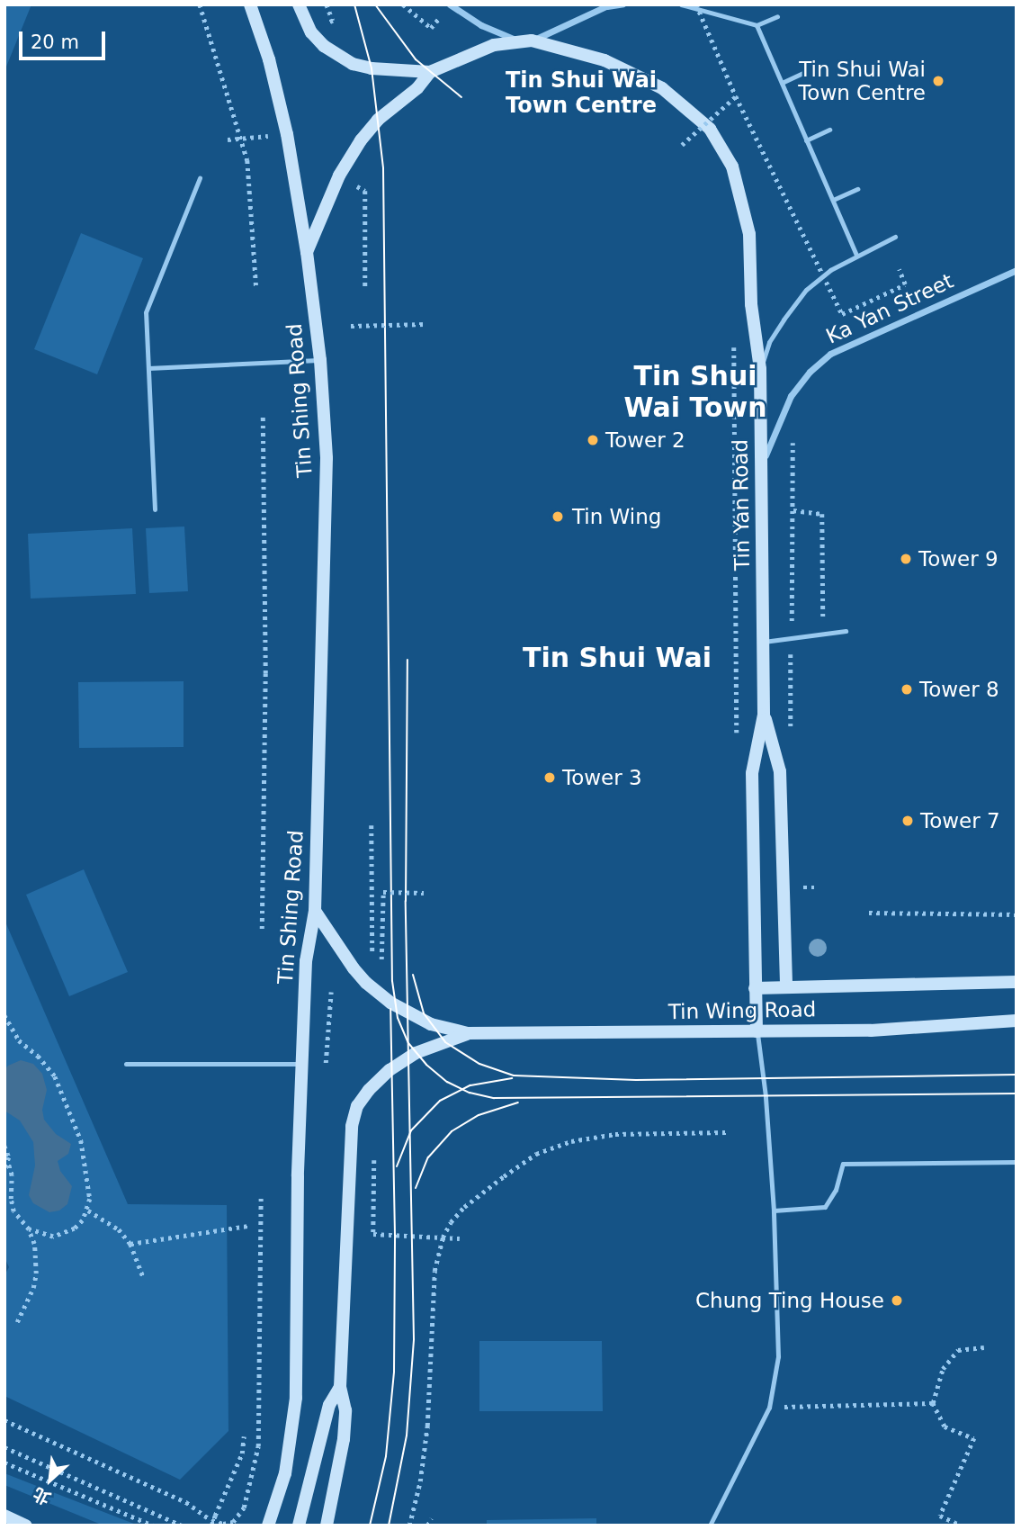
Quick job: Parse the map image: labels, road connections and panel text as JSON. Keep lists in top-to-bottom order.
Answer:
{
  "streets": {
    "main road": ["Tin Shing Road", "Tin Yan Road", "Tin Wing Road"],
    "street": ["Ka Yan Street"]
  },
  "crossings": [
    ["Ka Yan Street", "Tin Yan Road"],
    ["Tin Shing Road", "Tin Wing Road"],
    ["Tin Yan Road", "Tin Wing Road"]
  ],
  "districts": ["Tin Shui Wai Town Centre", "Tin Shui Wai Town", "Tin Shui Wai"],
  "places": [
    "Tin Shui Wai Town Centre",
    "Tower 2",
    "Tin Wing",
    "Tower 9",
    "Tower 8",
    "Tower 3",
    "Tower 7",
    "Chung Ting House"
  ],
  "scale_bar": "20 m",
  "north": "bottom left"
}
